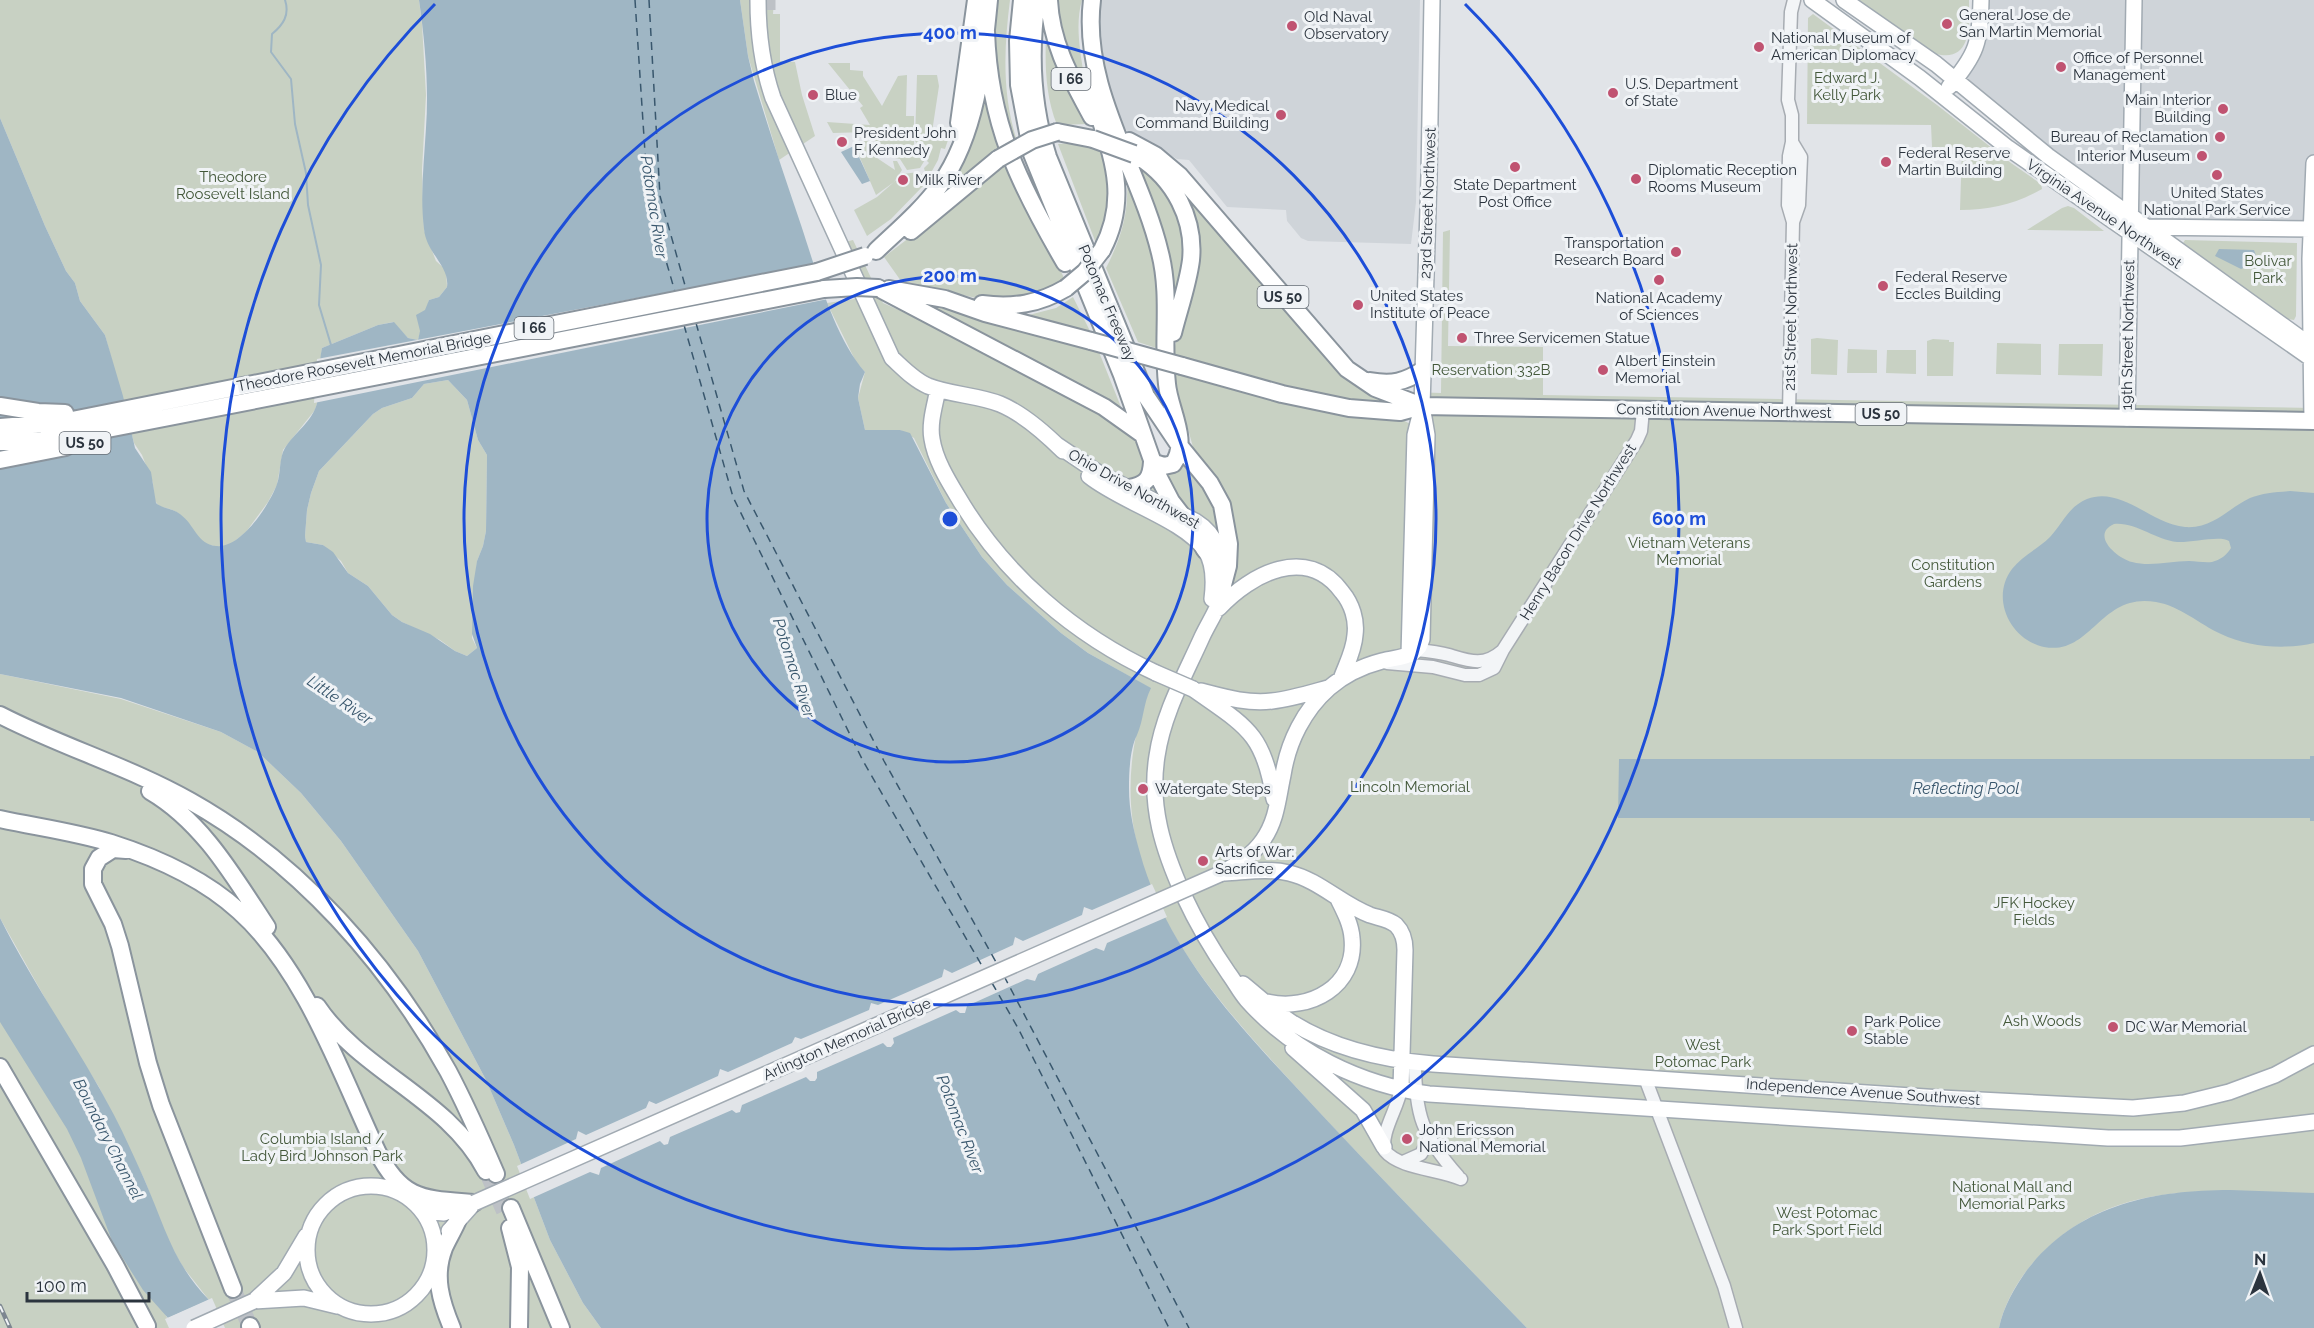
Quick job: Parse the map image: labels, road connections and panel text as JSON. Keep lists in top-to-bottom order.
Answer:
{
  "streets": {
    "highway": [
      "I 66",
      "US 50",
      "Potomac Freeway",
      "Theodore Roosevelt Memorial Bridge",
      "Constitution Avenue Northwest"
    ],
    "main road": [
      "23rd Street Northwest",
      "Virginia Avenue Northwest",
      "19th Street Northwest",
      "Ohio Drive Northwest",
      "Arlington Memorial Bridge",
      "Independence Avenue Southwest"
    ],
    "street": ["21st Street Northwest", "Henry Bacon Drive Northwest"]
  },
  "crossings": [
    ["I 66", "Theodore Roosevelt Memorial Bridge"],
    ["I 66", "Constitution Avenue Northwest"],
    ["23rd Street Northwest", "Constitution Avenue Northwest"],
    ["Virginia Avenue Northwest", "19th Street Northwest"],
    ["Potomac Freeway", "Ohio Drive Northwest"],
    ["21st Street Northwest", "Constitution Avenue Northwest"],
    ["19th Street Northwest", "Constitution Avenue Northwest"],
    ["Theodore Roosevelt Memorial Bridge", "Constitution Avenue Northwest"],
    ["Constitution Avenue Northwest", "Henry Bacon Drive Northwest"],
    ["Ohio Drive Northwest", "Independence Avenue Southwest"]
  ],
  "water": [
    "Potomac River",
    "Little River",
    "Reflecting Pool",
    "Boundary Channel"
  ],
  "parks": [
    "Edward J. Kelly Park",
    "Theodore Roosevelt Island",
    "Bolivar Park",
    "Reservation 332B",
    "Vietnam Veterans Memorial",
    "Constitution Gardens",
    "Lincoln Memorial",
    "JFK Hockey Fields",
    "Ash Woods",
    "West Potomac Park",
    "Columbia Island / Lady Bird Johnson Park",
    "National Mall and Memorial Parks",
    "West Potomac Park Sport Field"
  ],
  "places": [
    "General Jose de San Martin Memorial",
    "Old Naval Observatory",
    "National Museum of American Diplomacy",
    "Office of Personnel Management",
    "U.S. Department of State",
    "Blue",
    "Main Interior Building",
    "Navy Medical Command Building",
    "Bureau of Reclamation",
    "President John F. Kennedy",
    "Interior Museum",
    "Federal Reserve Martin Building",
    "State Department Post Office",
    "United States National Park Service",
    "Diplomatic Reception Rooms Museum",
    "Milk River",
    "Transportation Research Board",
    "National Academy of Sciences",
    "Federal Reserve Eccles Building",
    "United States Institute of Peace",
    "Three Servicemen Statue",
    "Albert Einstein Memorial",
    "Watergate Steps",
    "Arts of War: Sacrifice",
    "DC War Memorial",
    "Park Police Stable",
    "John Ericsson National Memorial"
  ],
  "scale_bar": "100 m",
  "north": "top",
  "rings": ["400 m", "200 m", "600 m"]
}
